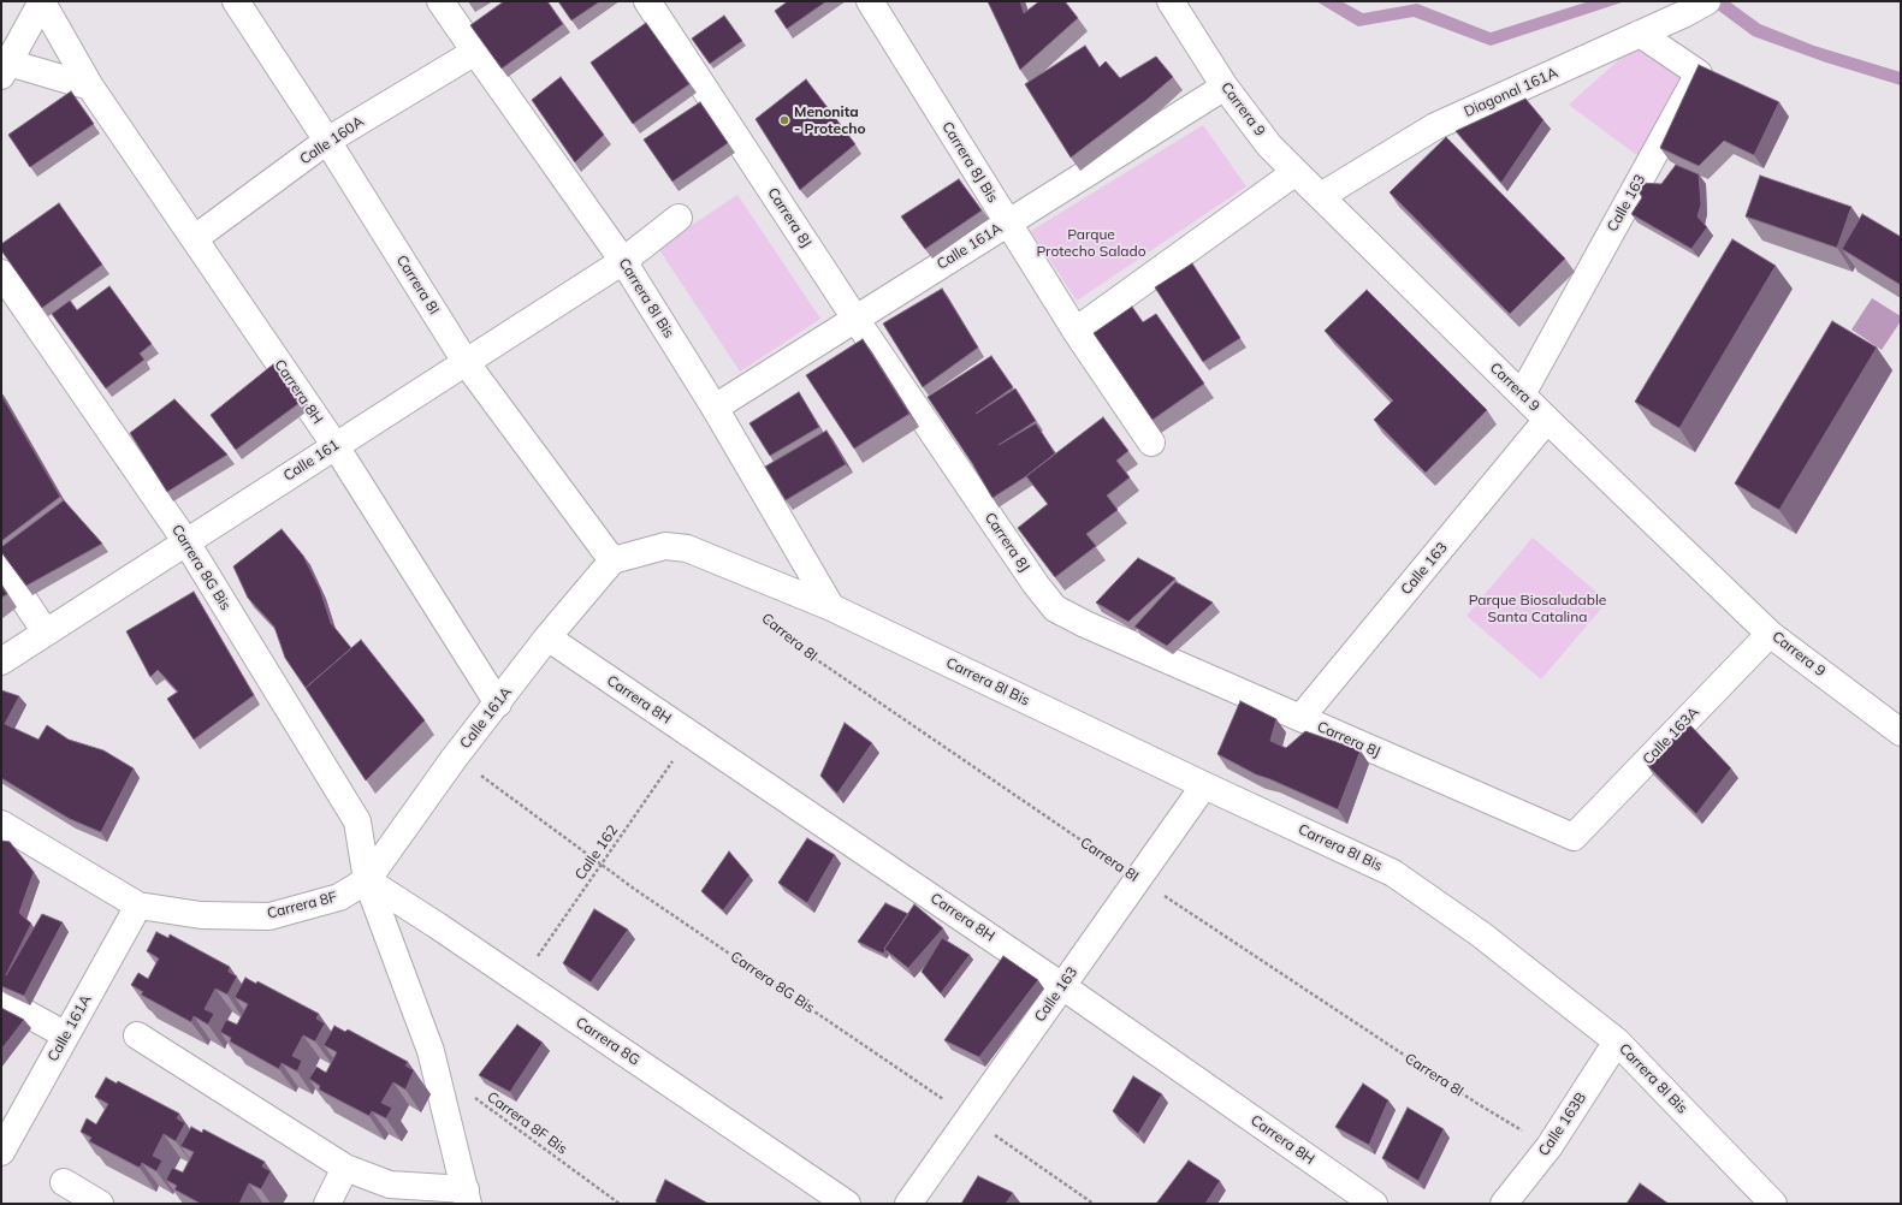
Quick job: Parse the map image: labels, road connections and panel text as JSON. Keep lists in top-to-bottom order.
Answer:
{
  "streets": {
    "street": [
      "Diagonal 161A",
      "Carrera 9",
      "Calle 160A",
      "Carrera 8J Bis",
      "Calle 163",
      "Carrera 8J",
      "Calle 161A",
      "Carrera 8I",
      "Carrera 8I Bis",
      "Carrera 8H",
      "Calle 161",
      "Carrera 8G Bis",
      "Calle 163A",
      "Carrera 8F",
      "Carrera 8G",
      "Calle 163B"
    ],
    "path": ["Calle 162", "Carrera 8F Bis"]
  },
  "crossings": [
    ["Diagonal 161A", "Carrera 9"],
    ["Diagonal 161A", "Calle 163"],
    ["Carrera 9", "Calle 163"],
    ["Carrera 9", "Calle 161A"],
    ["Carrera 9", "Calle 163A"],
    ["Calle 160A", "Carrera 8I"],
    ["Calle 160A", "Carrera 8I Bis"],
    ["Calle 160A", "Carrera 8H"],
    ["Carrera 8J Bis", "Calle 161A"],
    ["Calle 163", "Carrera 8J"],
    ["Calle 163", "Carrera 8I"],
    ["Calle 163", "Carrera 8I Bis"],
    ["Calle 163", "Carrera 8H"],
    ["Calle 163", "Carrera 8G Bis"],
    ["Carrera 8J", "Calle 161A"],
    ["Carrera 8J", "Calle 163A"],
    ["Calle 161A", "Carrera 8I"],
    ["Calle 161A", "Carrera 8I Bis"],
    ["Calle 161A", "Carrera 8H"],
    ["Calle 161A", "Carrera 8G Bis"],
    ["Calle 161A", "Carrera 8F"],
    ["Calle 161A", "Carrera 8G"],
    ["Carrera 8I", "Carrera 8I Bis"],
    ["Carrera 8I", "Calle 161"],
    ["Carrera 8I", "Calle 163B"],
    ["Carrera 8I Bis", "Calle 161"],
    ["Carrera 8I Bis", "Calle 163B"],
    ["Carrera 8H", "Calle 161"],
    ["Carrera 8H", "Calle 162"],
    ["Calle 161", "Carrera 8G Bis"],
    ["Carrera 8G Bis", "Calle 162"],
    ["Carrera 8G Bis", "Carrera 8F"],
    ["Carrera 8G Bis", "Carrera 8G"],
    ["Calle 162", "Carrera 8G"],
    ["Carrera 8F", "Carrera 8G"]
  ],
  "parks": ["Parque Protecho Salado", "Parque Biosaludable Santa Catalina"],
  "places": ["Menonita - Protecho"]
}
